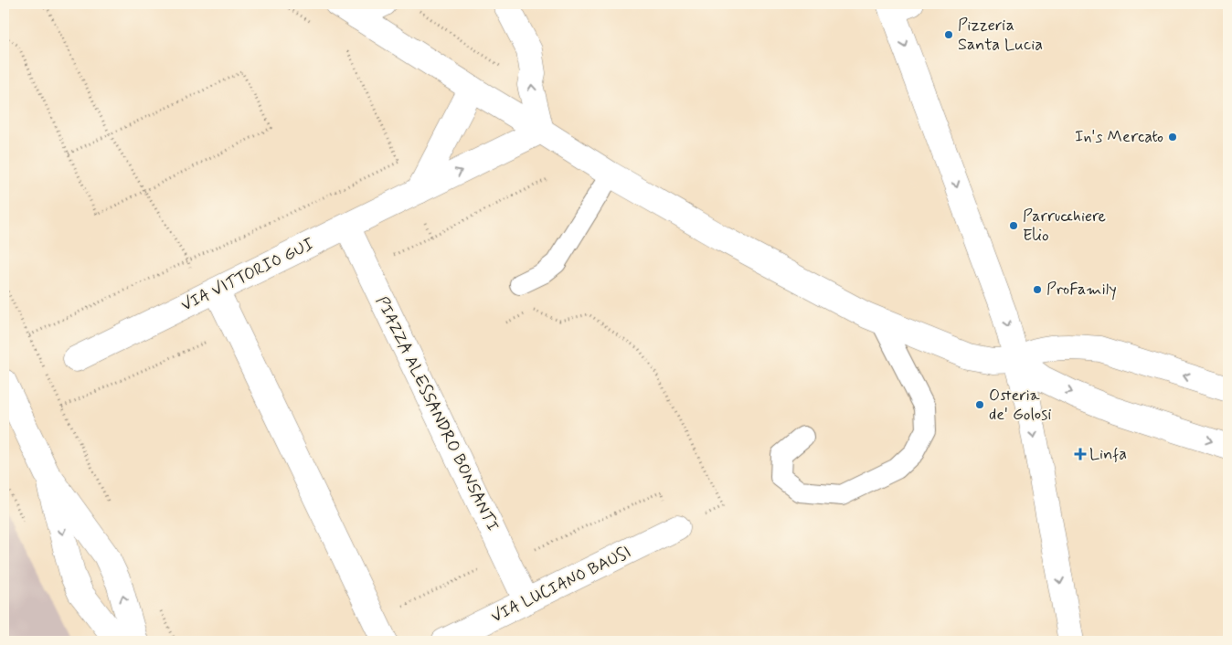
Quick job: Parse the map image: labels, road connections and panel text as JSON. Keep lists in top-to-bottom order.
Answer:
{
  "streets": {
    "street": ["VIA VITTORIO GUI", "PIAZZA ALESSANDRO BONSANTI", "VIA LUCIANO BAUSI"]
  },
  "crossings": [
    ["VIA VITTORIO GUI", "PIAZZA ALESSANDRO BONSANTI"],
    ["PIAZZA ALESSANDRO BONSANTI", "VIA LUCIANO BAUSI"]
  ],
  "places": {
    "other": [
      "Pizzeria Santa Lucia",
      "In's Mercato",
      "Parrucchiere Elio",
      "ProFamily",
      "Osteria de' Golosi"
    ],
    "health": ["Linfa"]
  }
}
